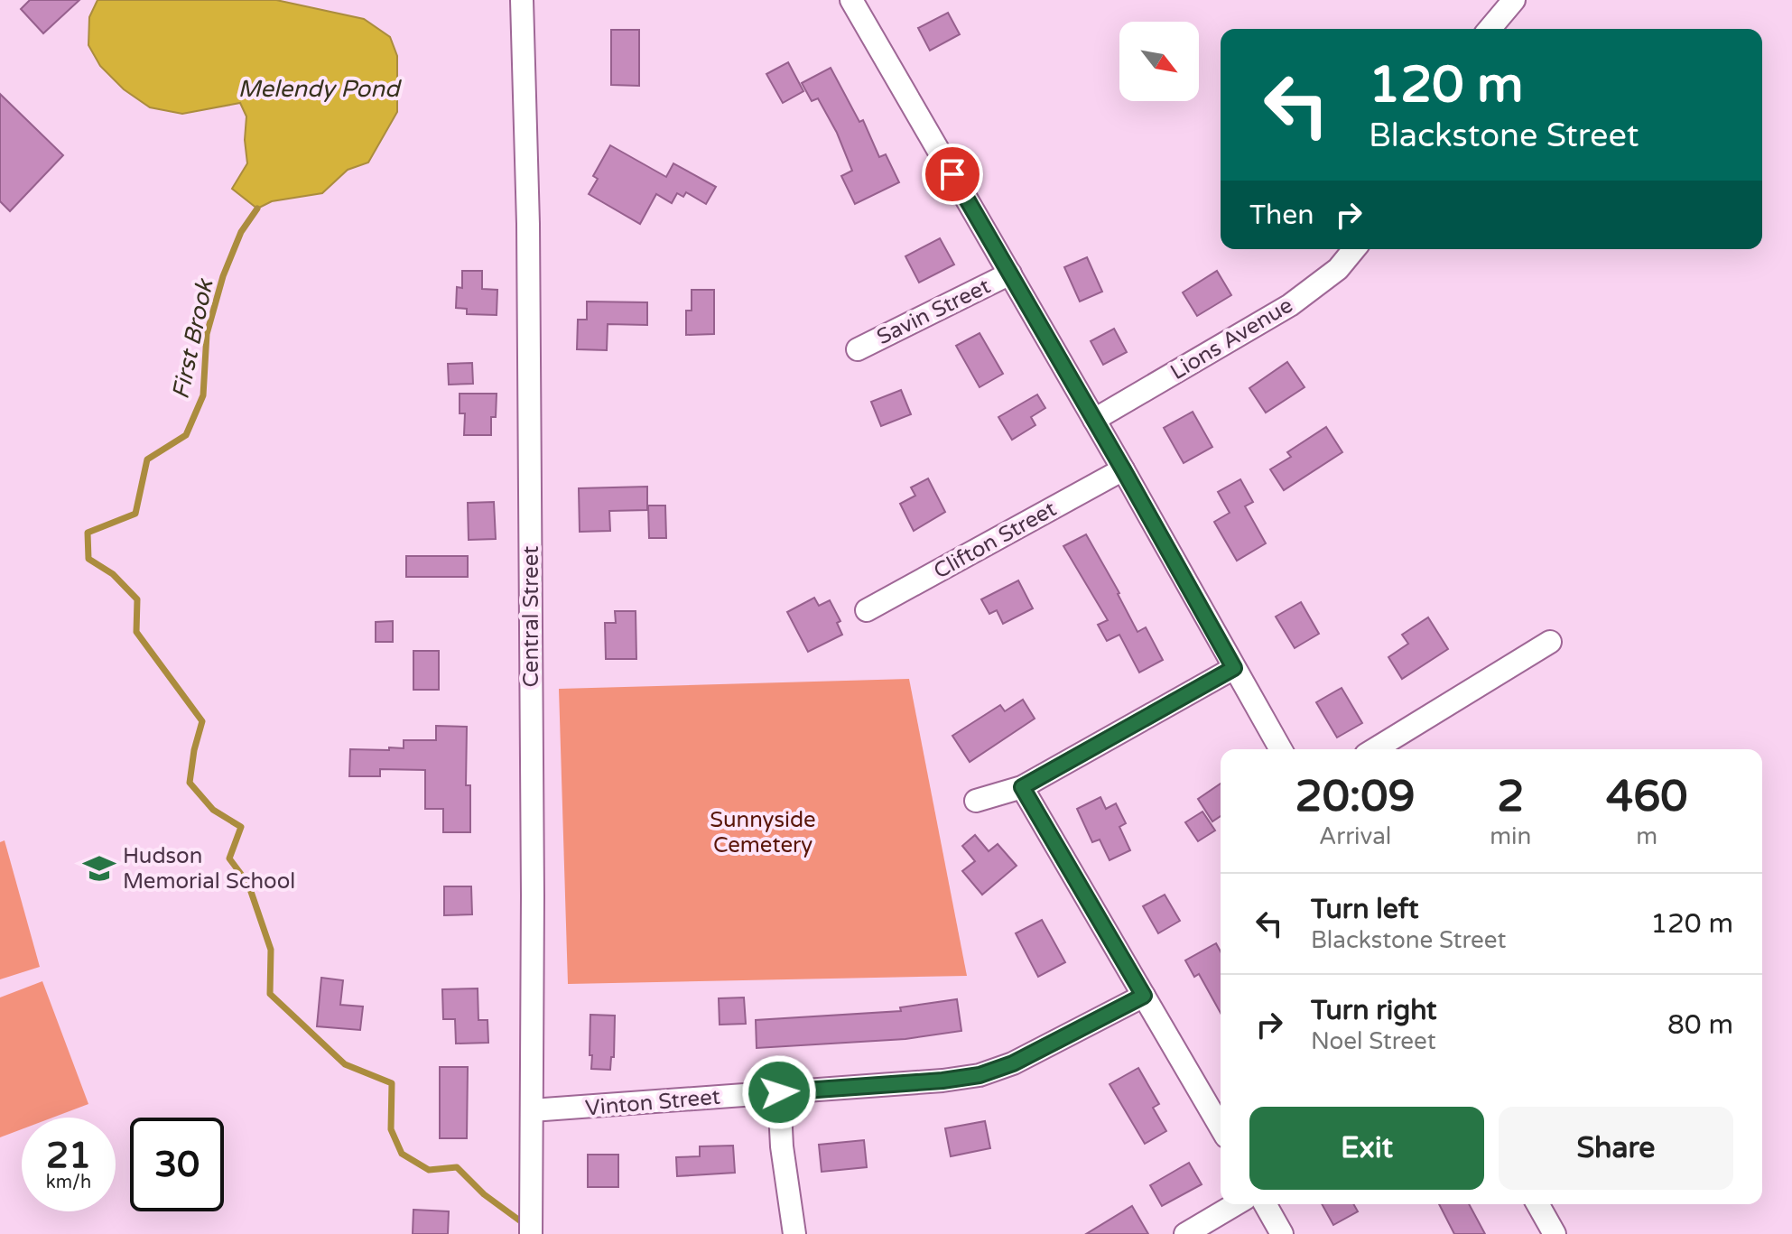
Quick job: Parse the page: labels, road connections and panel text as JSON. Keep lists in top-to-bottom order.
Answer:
{
  "streets": {
    "street": [
      "Savin Street",
      "Lions Avenue",
      "Clifton Street",
      "Central Street",
      "Vinton Street"
    ]
  },
  "crossings": [
    ["Central Street", "Vinton Street"]
  ],
  "water": ["Melendy Pond", "First Brook"],
  "parks": ["Sunnyside Cemetery"],
  "places": {
    "school or university": ["Hudson Memorial School"]
  },
  "north": "bottom right",
  "page": {
    "turn": ["120 m", "Blackstone Street"],
    "then": "Then",
    "eta": [
      "20:09",
      "Arrival",
      "2",
      "min",
      "460",
      "m"
    ],
    "list": [
      {
        "name": "Turn left",
        "note": "Blackstone Street",
        "value": "120 m"
      },
      {
        "name": "Turn right",
        "note": "Noel Street",
        "value": "80 m"
      }
    ],
    "buttons": ["Exit", "Share"],
    "speed": "21 km/h",
    "limit": "30"
  }
}
